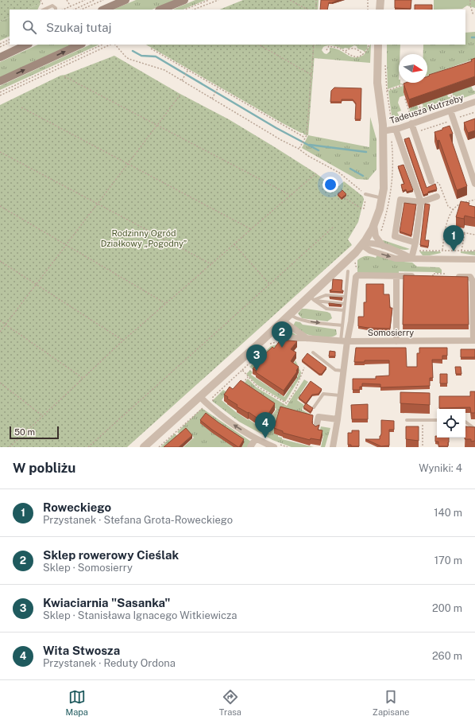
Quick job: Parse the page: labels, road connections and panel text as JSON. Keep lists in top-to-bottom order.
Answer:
{
  "streets": {
    "street": ["Tadeusza Kutrzeby", "Somosierry"]
  },
  "parks": ["Rodzinny Ogród Działkowy „Pogodny”"],
  "scale_bar": "50 m",
  "north": "right",
  "page": {
    "search": "Szukaj tutaj",
    "pins": [
      "1",
      "2",
      "3",
      "4"
    ],
    "scale": "50 m",
    "heading": ["W pobliżu", "Wyniki: 4"],
    "list": [
      {
        "mark": "1",
        "name": "Roweckiego",
        "note": "Przystanek · Stefana Grota-Roweckiego",
        "value": "140 m"
      },
      {
        "mark": "2",
        "name": "Sklep rowerowy Cieślak",
        "note": "Sklep · Somosierry",
        "value": "170 m"
      },
      {
        "mark": "3",
        "name": "Kwiaciarnia \"Sasanka\"",
        "note": "Sklep · Stanisława Ignacego Witkiewicza",
        "value": "200 m"
      },
      {
        "mark": "4",
        "name": "Wita Stwosza",
        "note": "Przystanek · Reduty Ordona",
        "value": "260 m"
      }
    ],
    "nav": ["Mapa", "Trasa", "Zapisane"]
  }
}
